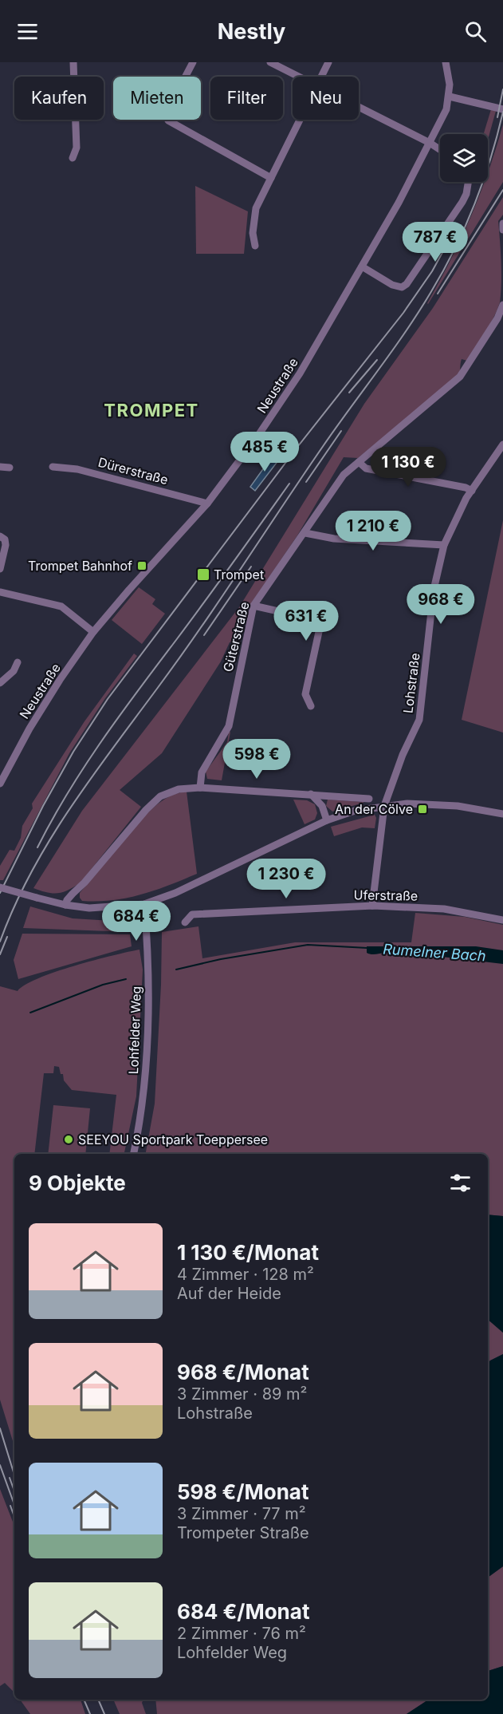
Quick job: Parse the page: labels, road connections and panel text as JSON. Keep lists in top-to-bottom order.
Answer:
{
  "streets": {
    "street": [
      "Neustraße",
      "Dürerstraße",
      "Güterstraße",
      "Lohstraße",
      "Uferstraße",
      "Lohfelder Weg"
    ]
  },
  "crossings": [
    ["Neustraße", "Dürerstraße"],
    ["Lohstraße", "Uferstraße"]
  ],
  "districts": ["TROMPET"],
  "water": ["Rumelner Bach"],
  "places": {
    "transit": ["Trompet Bahnhof", "Trompet", "An der Cölve"],
    "other": ["SEEYOU Sportpark Toeppersee"]
  },
  "page": {
    "header": "Nestly",
    "chip": [
      "Kaufen",
      "Mieten",
      "Filter",
      "Neu"
    ],
    "price": [
      "787 €",
      "485 €",
      "1 130 €",
      "1 210 €",
      "968 €",
      "631 €",
      "598 €",
      "1 230 €",
      "684 €"
    ],
    "heading": "9 Objekte",
    "list": [
      {
        "name": "1 130 €/Monat",
        "note": "4 Zimmer · 128 m² · Auf der Heide"
      },
      {
        "name": "968 €/Monat",
        "note": "3 Zimmer · 89 m² · Lohstraße"
      },
      {
        "name": "598 €/Monat",
        "note": "3 Zimmer · 77 m² · Trompeter Straße"
      },
      {
        "name": "684 €/Monat",
        "note": "2 Zimmer · 76 m² · Lohfelder Weg"
      }
    ]
  }
}
